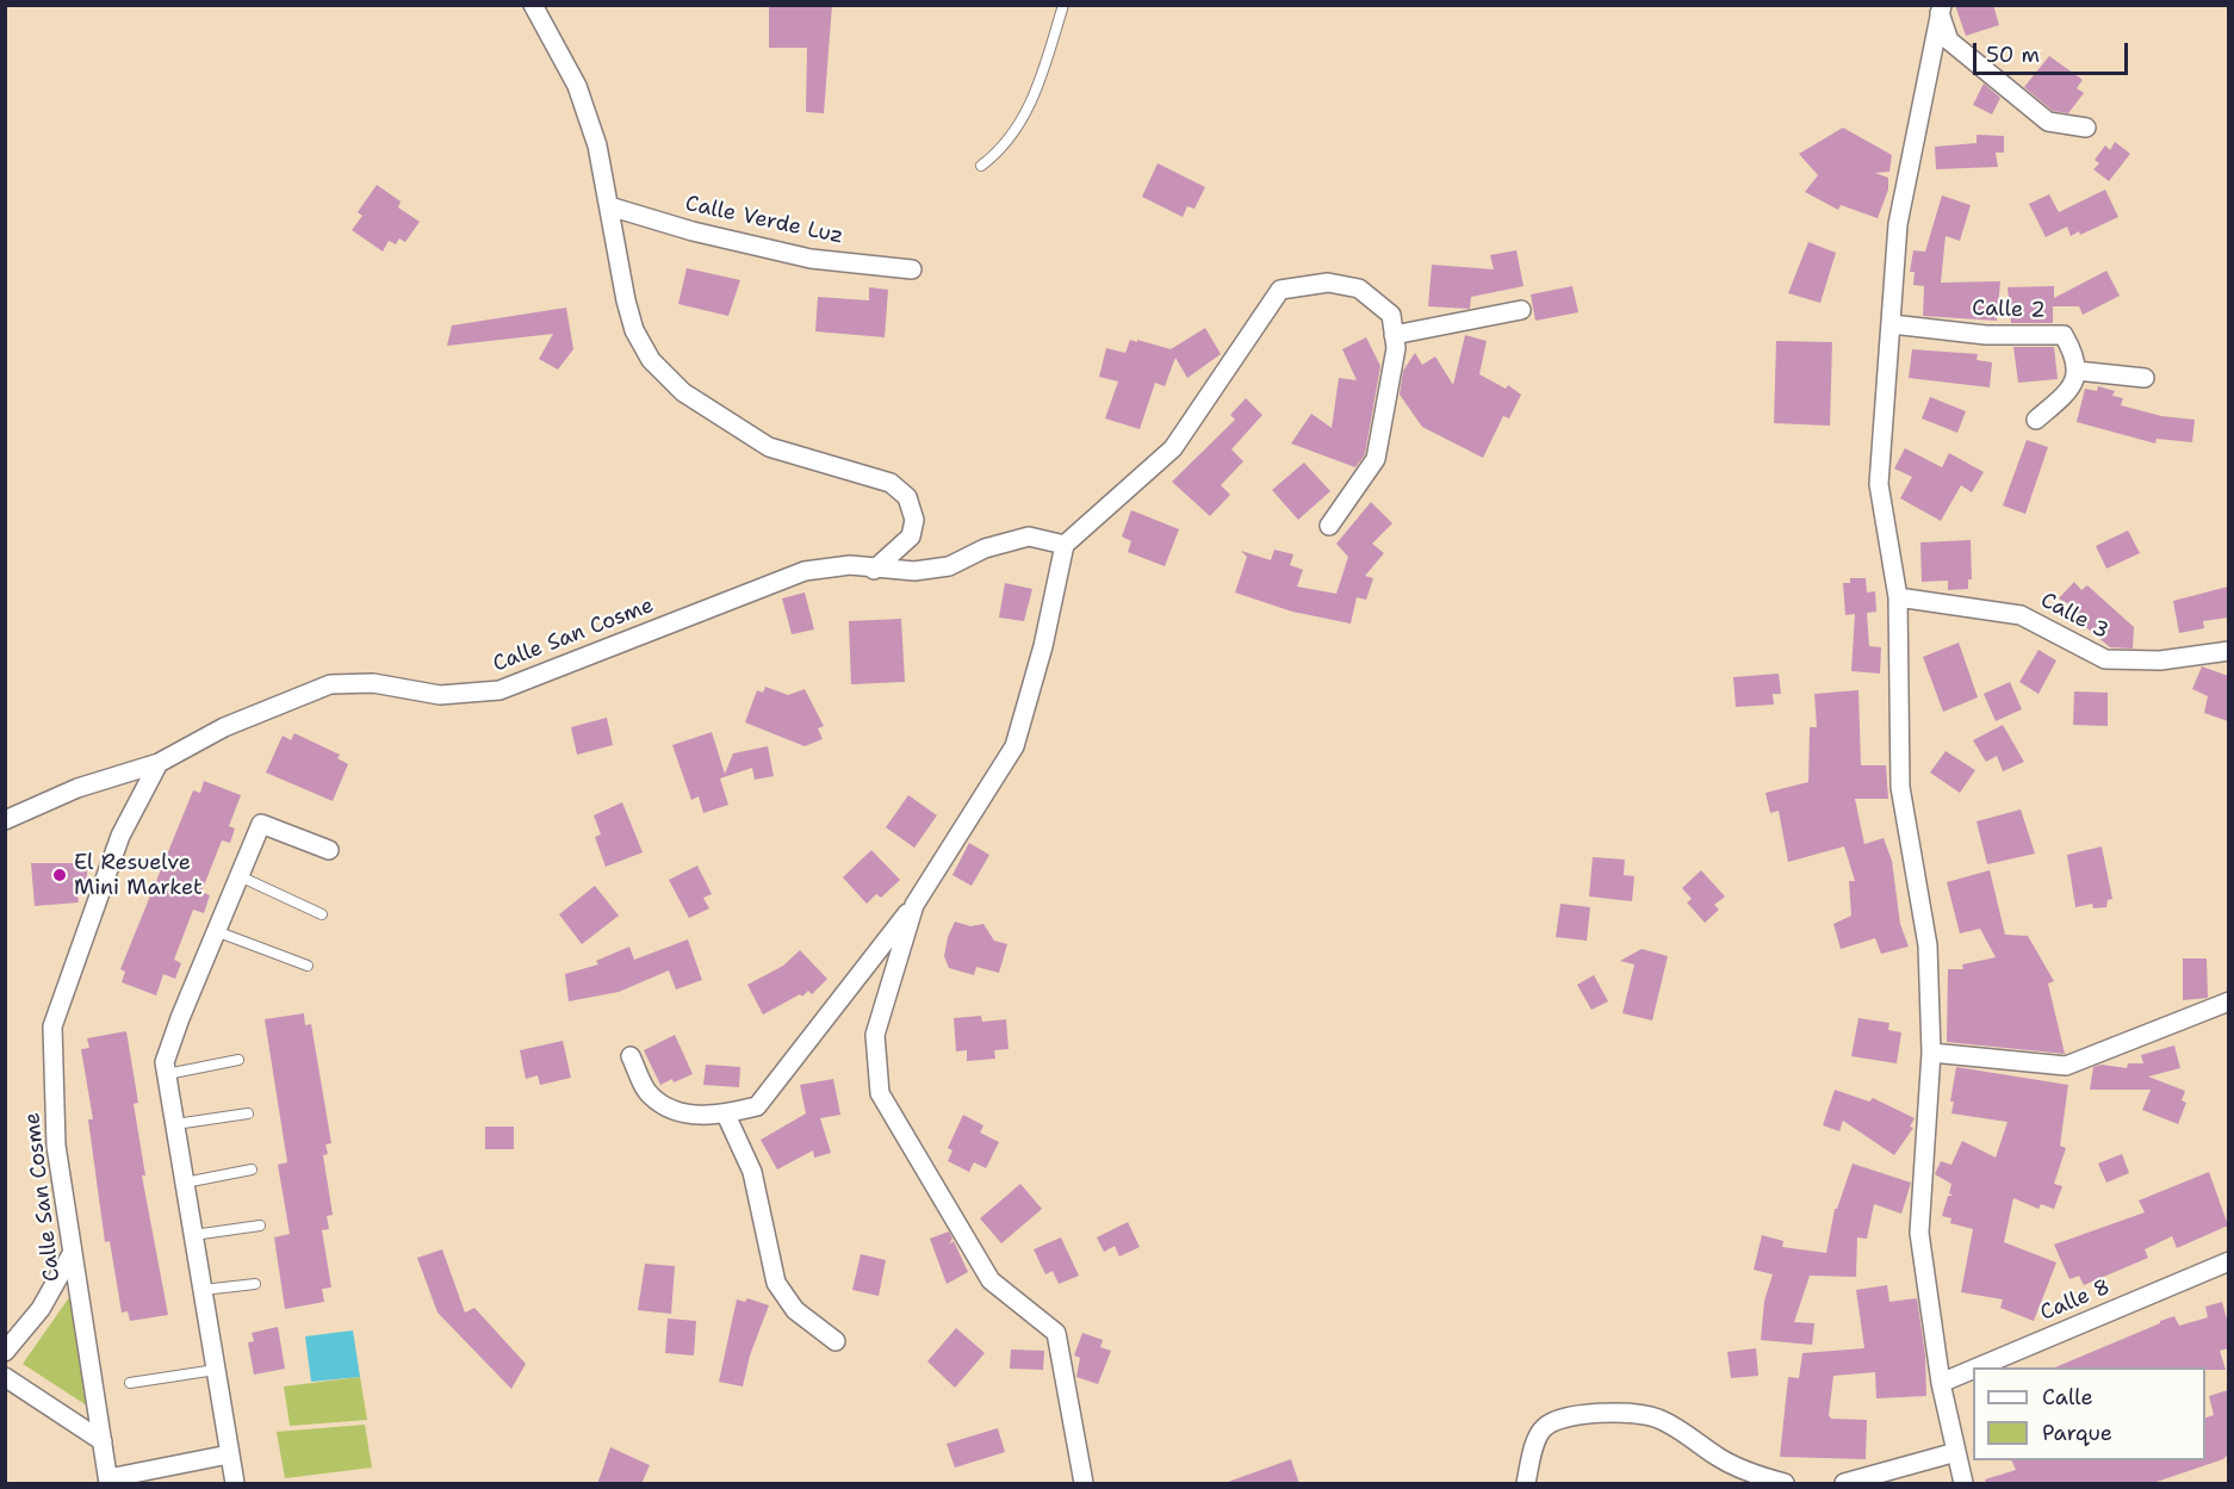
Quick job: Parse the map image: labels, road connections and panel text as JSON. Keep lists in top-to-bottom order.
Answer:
{
  "streets": {
    "street": [
      "Calle Verde Luz",
      "Calle 2",
      "Calle 3",
      "Calle San Cosme",
      "Calle 8"
    ]
  },
  "places": ["El Resuelve Mini Market"],
  "legend": ["Calle", "Parque"],
  "scale_bar": "50 m"
}
